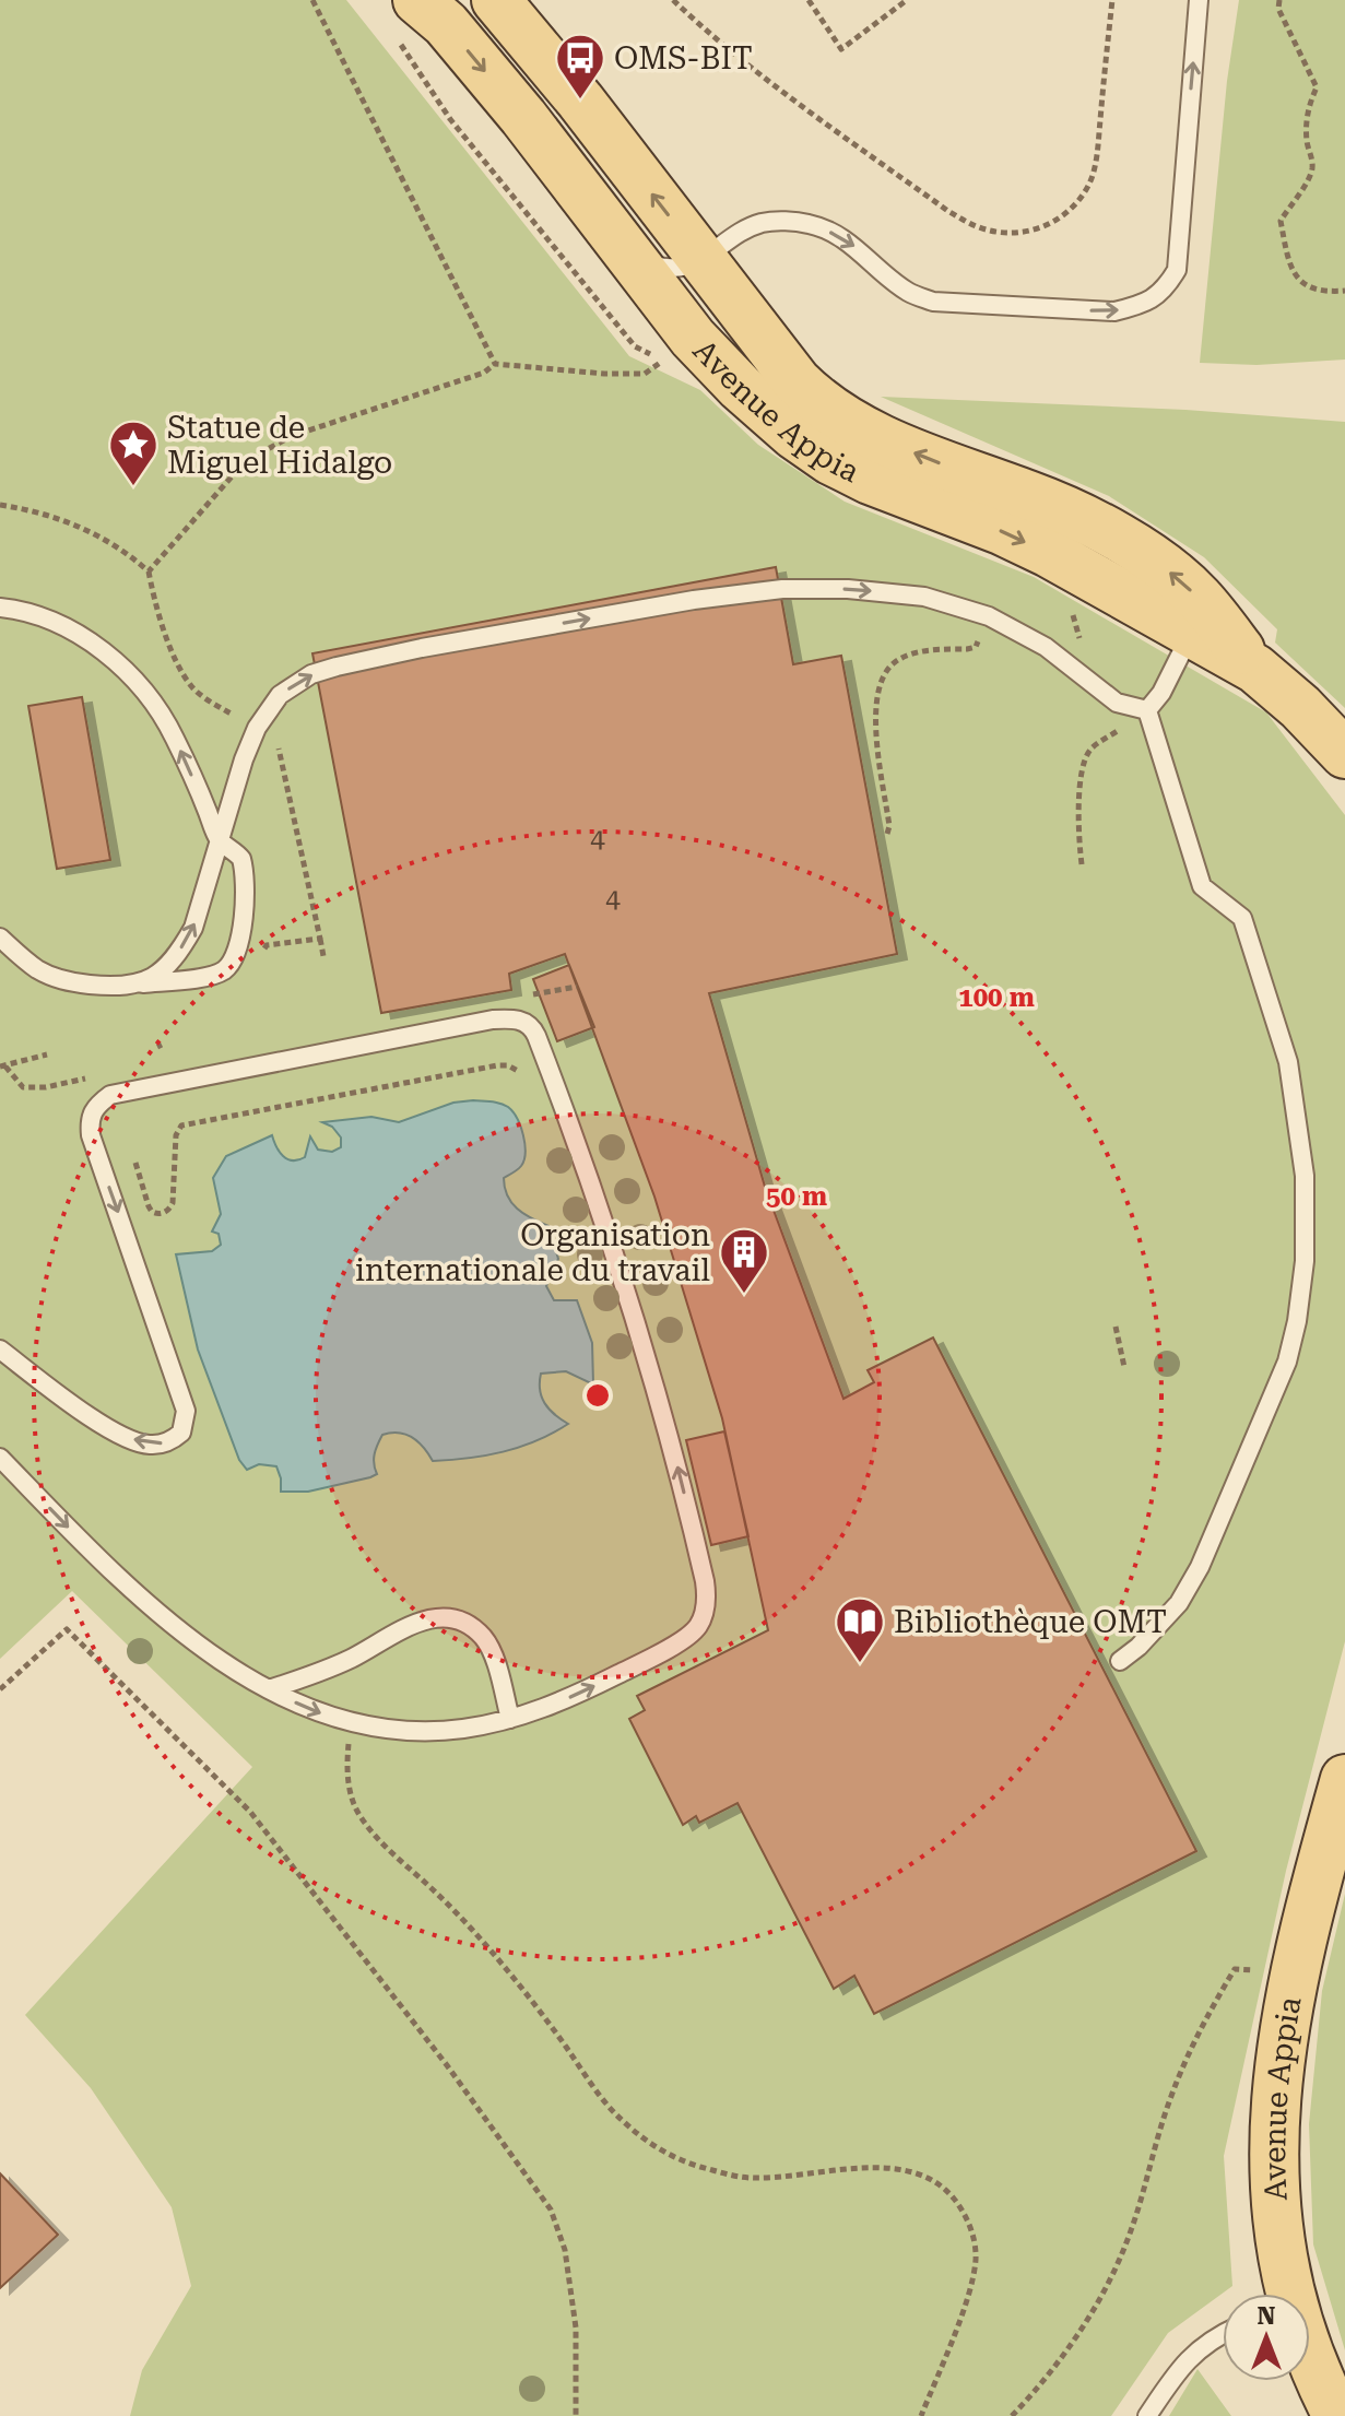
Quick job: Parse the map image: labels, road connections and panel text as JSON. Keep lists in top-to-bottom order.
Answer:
{
  "streets": {
    "main road": ["Avenue Appia"]
  },
  "places": {
    "bus stop": ["OMS-BIT"],
    "place": ["Statue de Miguel Hidalgo"],
    "building": ["Organisation internationale du travail"],
    "library": ["Bibliothèque OMT"]
  },
  "house_numbers": ["4", "4"],
  "north": "top",
  "rings": ["100 m", "50 m"]
}
